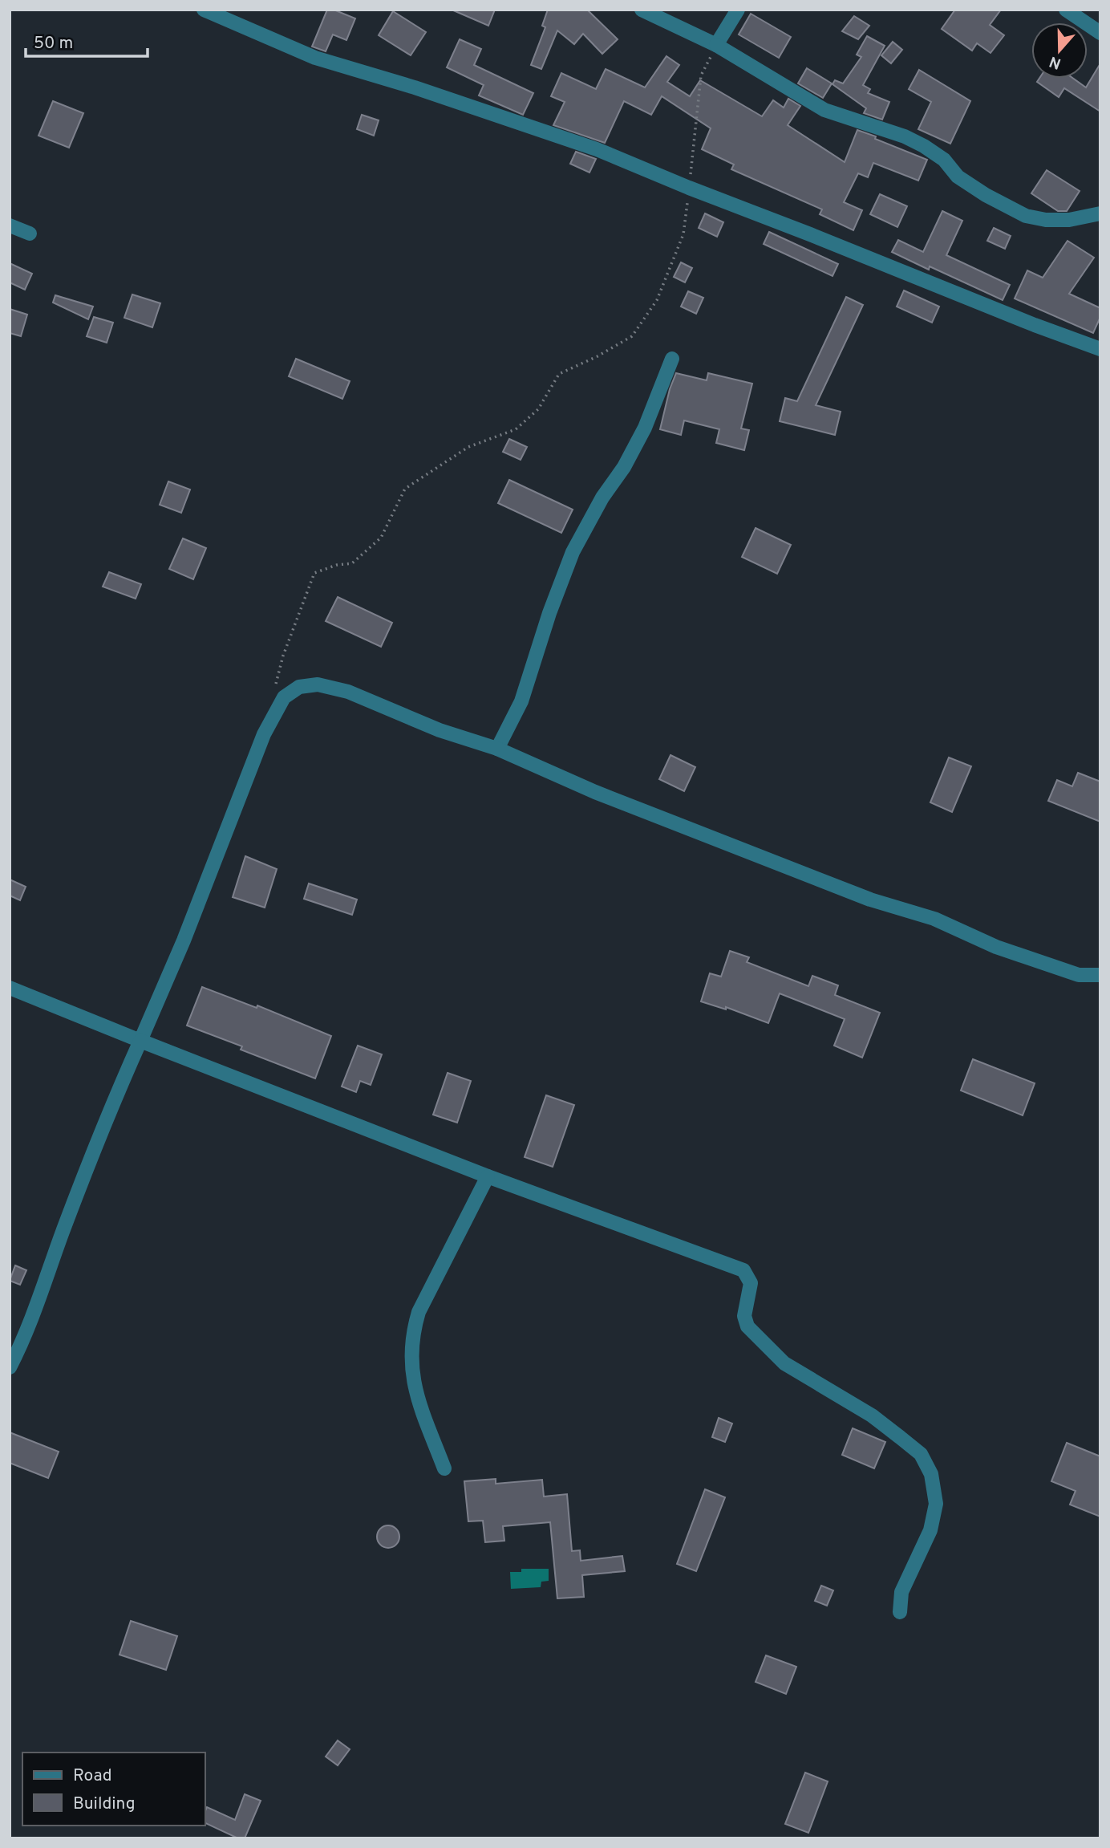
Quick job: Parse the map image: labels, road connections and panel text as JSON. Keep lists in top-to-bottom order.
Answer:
{
  "legend": ["Road", "Building"],
  "scale_bar": "50 m",
  "north": "bottom"
}
